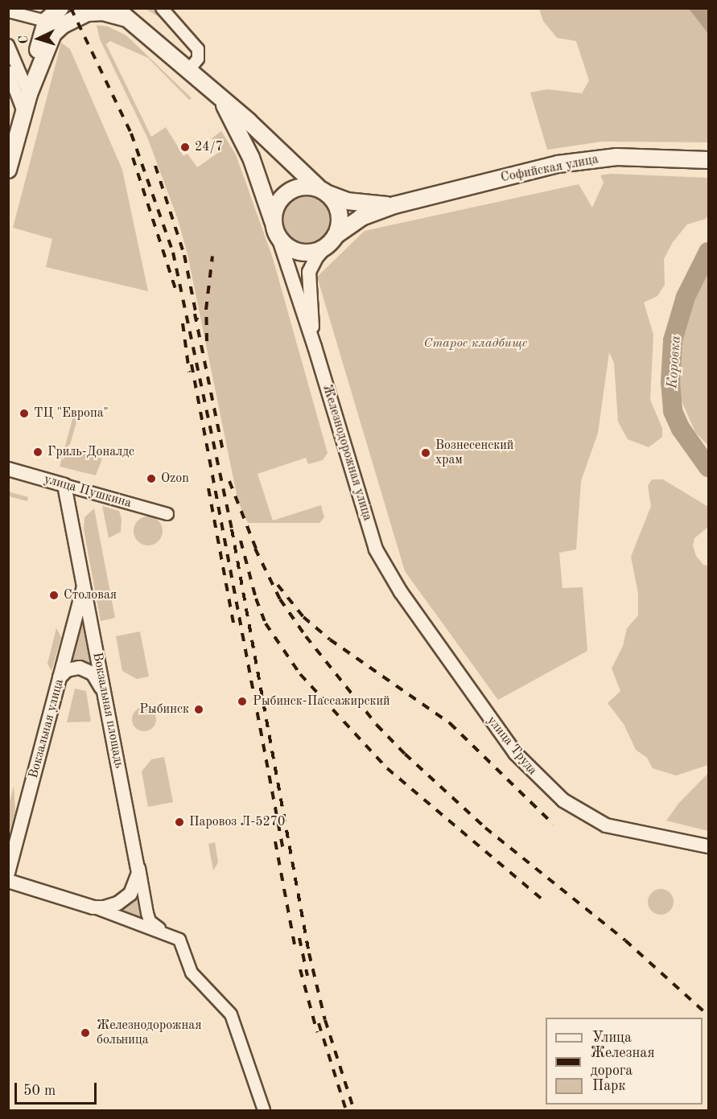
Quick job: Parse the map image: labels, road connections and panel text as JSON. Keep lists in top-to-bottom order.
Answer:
{
  "streets": {
    "main road": ["Софийская улица", "Железнодорожная улица"],
    "street": [
      "улица Пушкина",
      "Вокзальная площадь",
      "Вокзальная улица",
      "улица Труда"
    ]
  },
  "crossings": [
    ["Софийская улица", "Железнодорожная улица"],
    ["Железнодорожная улица", "улица Труда"],
    ["улица Пушкина", "Вокзальная площадь"],
    ["Вокзальная площадь", "Вокзальная улица"]
  ],
  "water": ["Коровка"],
  "parks": ["Старое кладбище"],
  "places": [
    "24/7",
    "ТЦ \"Европа\"",
    "Гриль-Доналдс",
    "Вознесенский храм",
    "Ozon",
    "Столовая",
    "Рыбинск-Пассажирский",
    "Рыбинск",
    "Паровоз Л-5270",
    "Железнодорожная больница"
  ],
  "legend": ["Улица", "Железная дорога", "Парк"],
  "scale_bar": "50 m",
  "north": "left"
}
